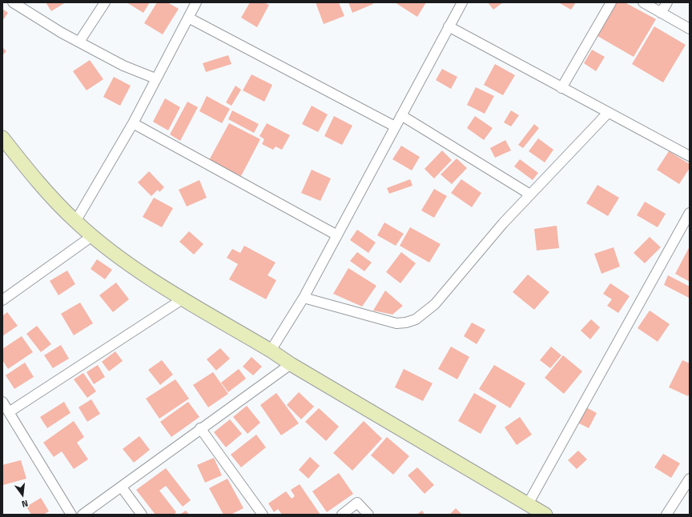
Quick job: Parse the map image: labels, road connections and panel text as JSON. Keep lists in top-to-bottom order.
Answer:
{
  "north": "bottom"
}
